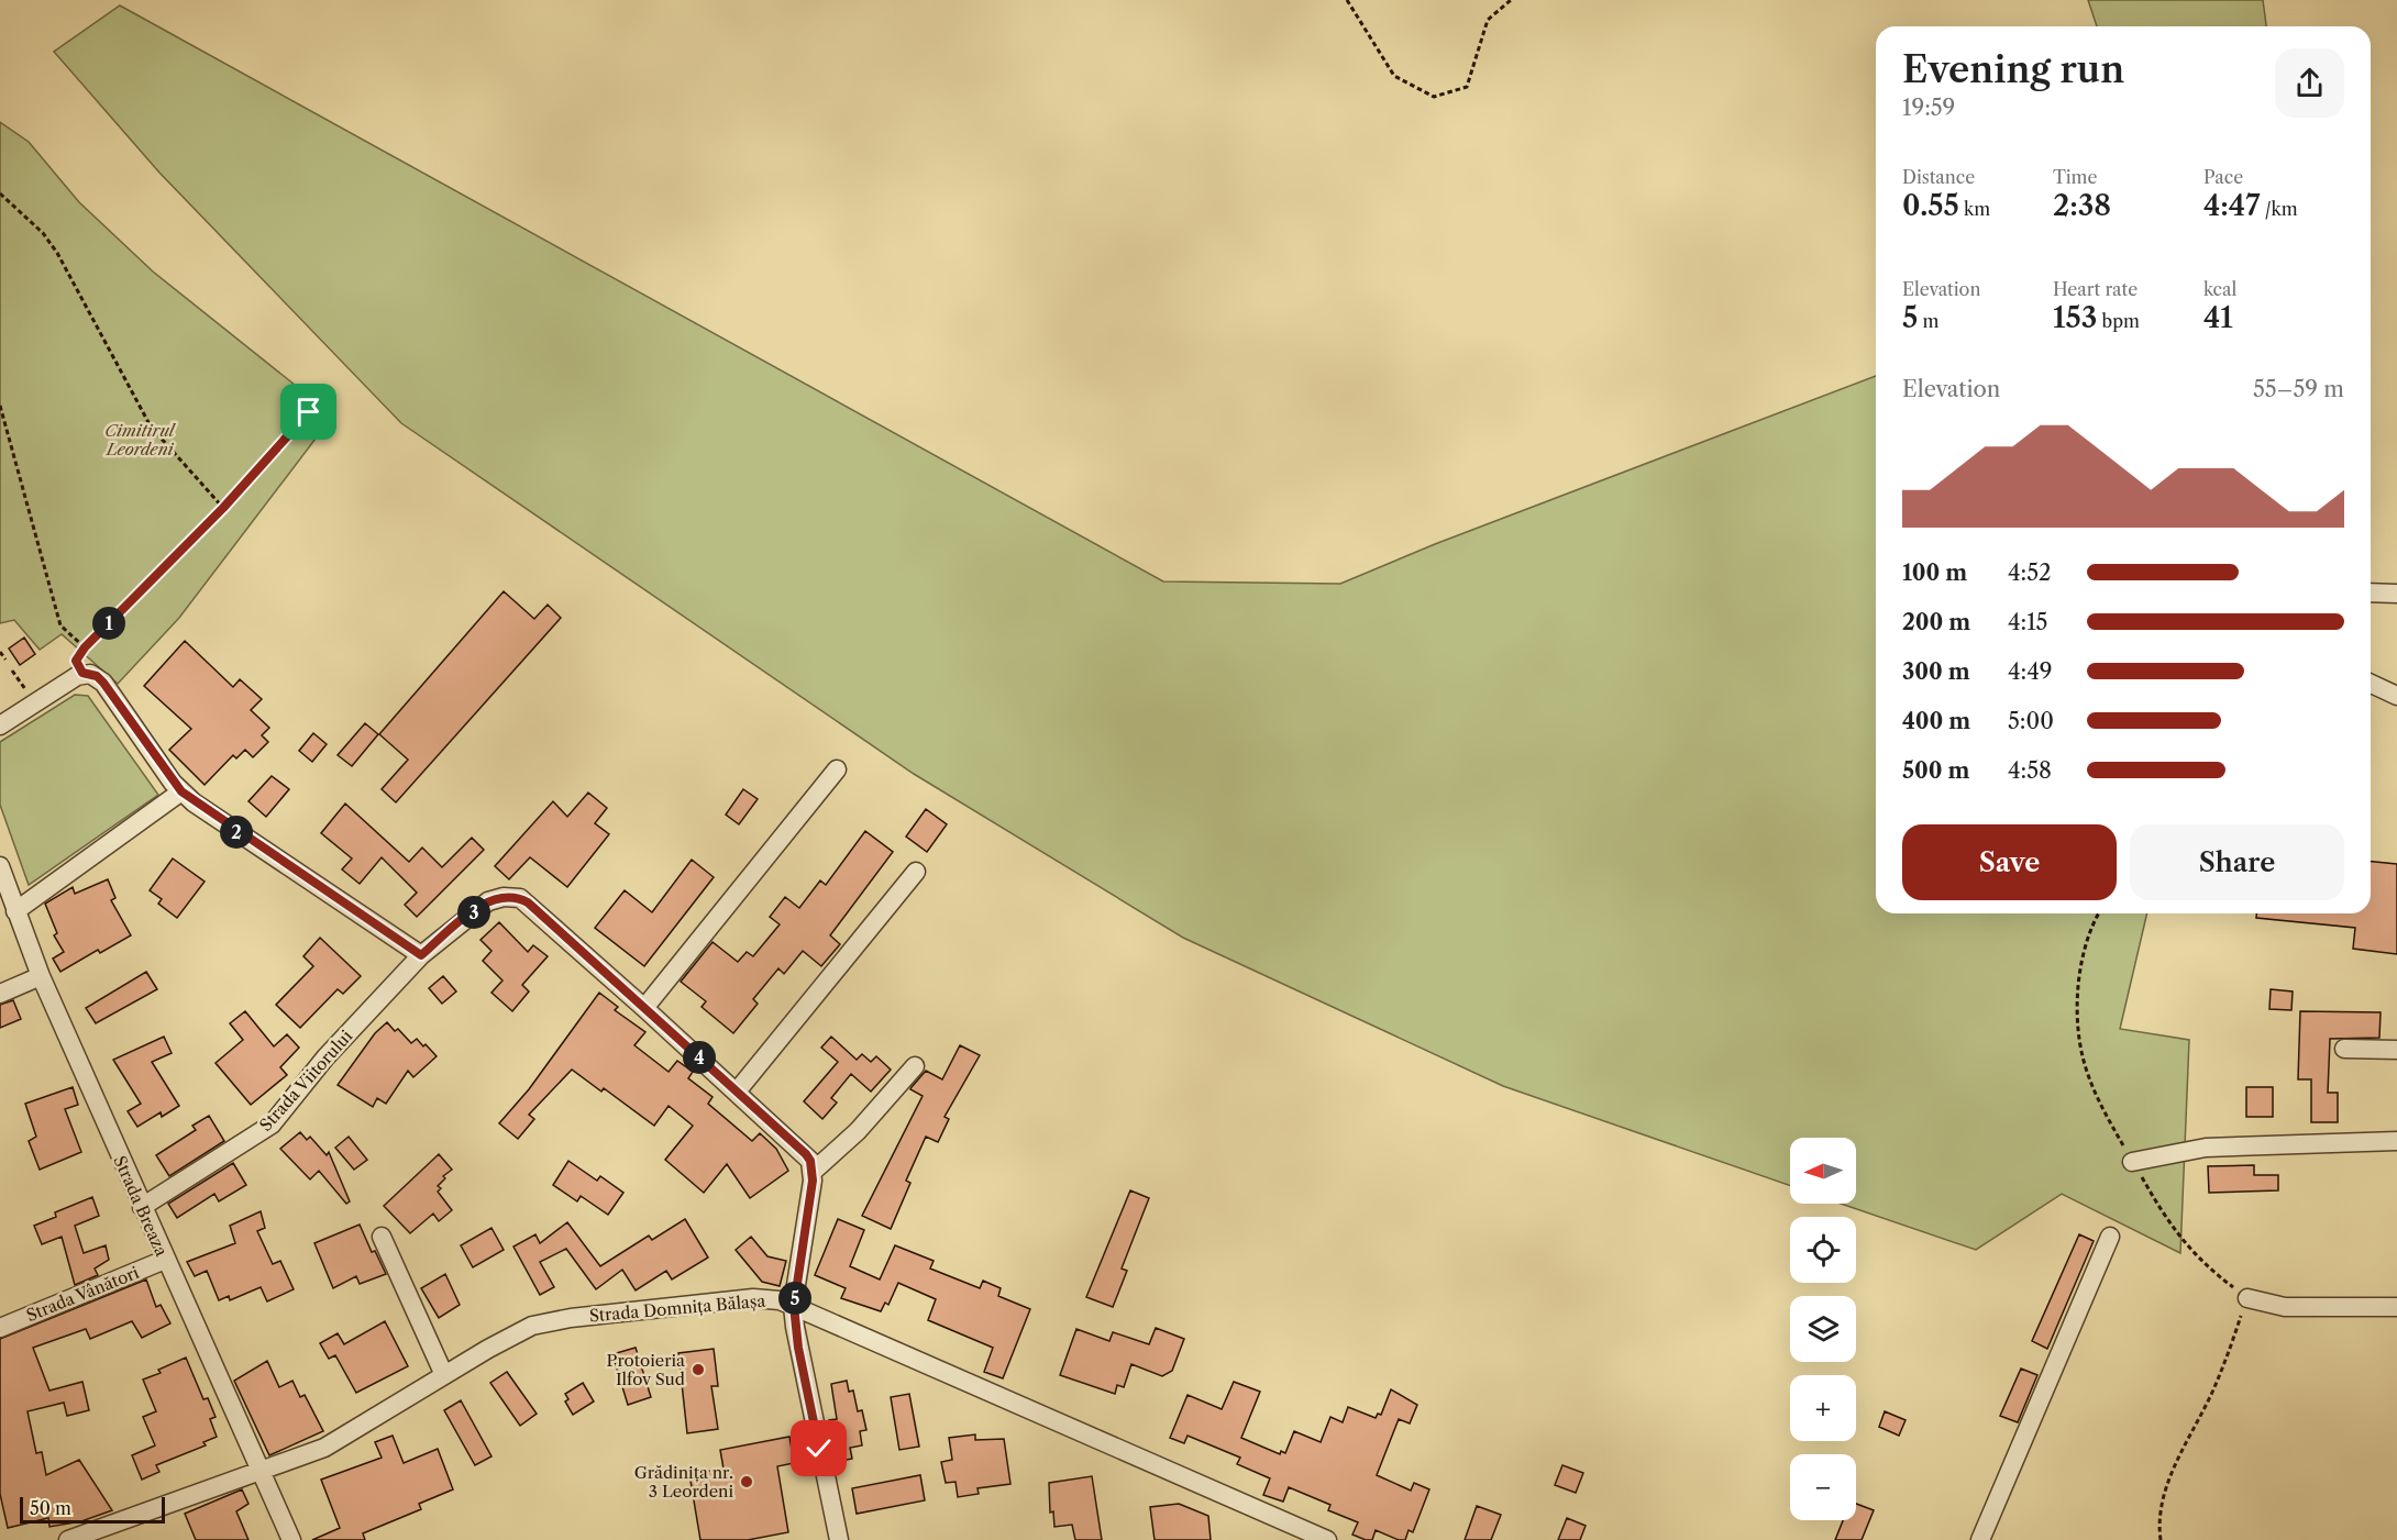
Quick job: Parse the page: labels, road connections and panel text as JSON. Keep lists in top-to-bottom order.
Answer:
{
  "streets": {
    "street": [
      "Strada Viitorului",
      "Strada Breaza",
      "Strada Vânători",
      "Strada Domnița Bălașa"
    ]
  },
  "crossings": [
    ["Strada Viitorului", "Strada Breaza"],
    ["Strada Breaza", "Strada Vânători"],
    ["Strada Breaza", "Strada Domnița Bălașa"]
  ],
  "parks": ["Cimitirul Leordeni"],
  "places": ["Protoieria Ilfov Sud", "Grădinița nr. 3 Leordeni"],
  "scale_bar": "50 m",
  "north": "left",
  "page": {
    "heading": ["Evening run", "19:59"],
    "stats": [
      ["Distance", "0.55 km"],
      ["Time", "2:38"],
      ["Pace", "4:47 /km"],
      ["Elevation", "5 m"],
      ["Heart rate", "153 bpm"],
      ["kcal", "41"]
    ],
    "chart": ["Elevation", "55–59 m"],
    "list": [
      {
        "name": "100 m",
        "note": "4:52"
      },
      {
        "name": "200 m",
        "note": "4:15"
      },
      {
        "name": "300 m",
        "note": "4:49"
      },
      {
        "name": "400 m",
        "note": "5:00"
      },
      {
        "name": "500 m",
        "note": "4:58"
      }
    ],
    "pins": [
      "1",
      "2",
      "3",
      "4",
      "5"
    ],
    "buttons": ["Save", "Share"],
    "map_buttons": ["+", "−"],
    "scale": "50 m"
  }
}
